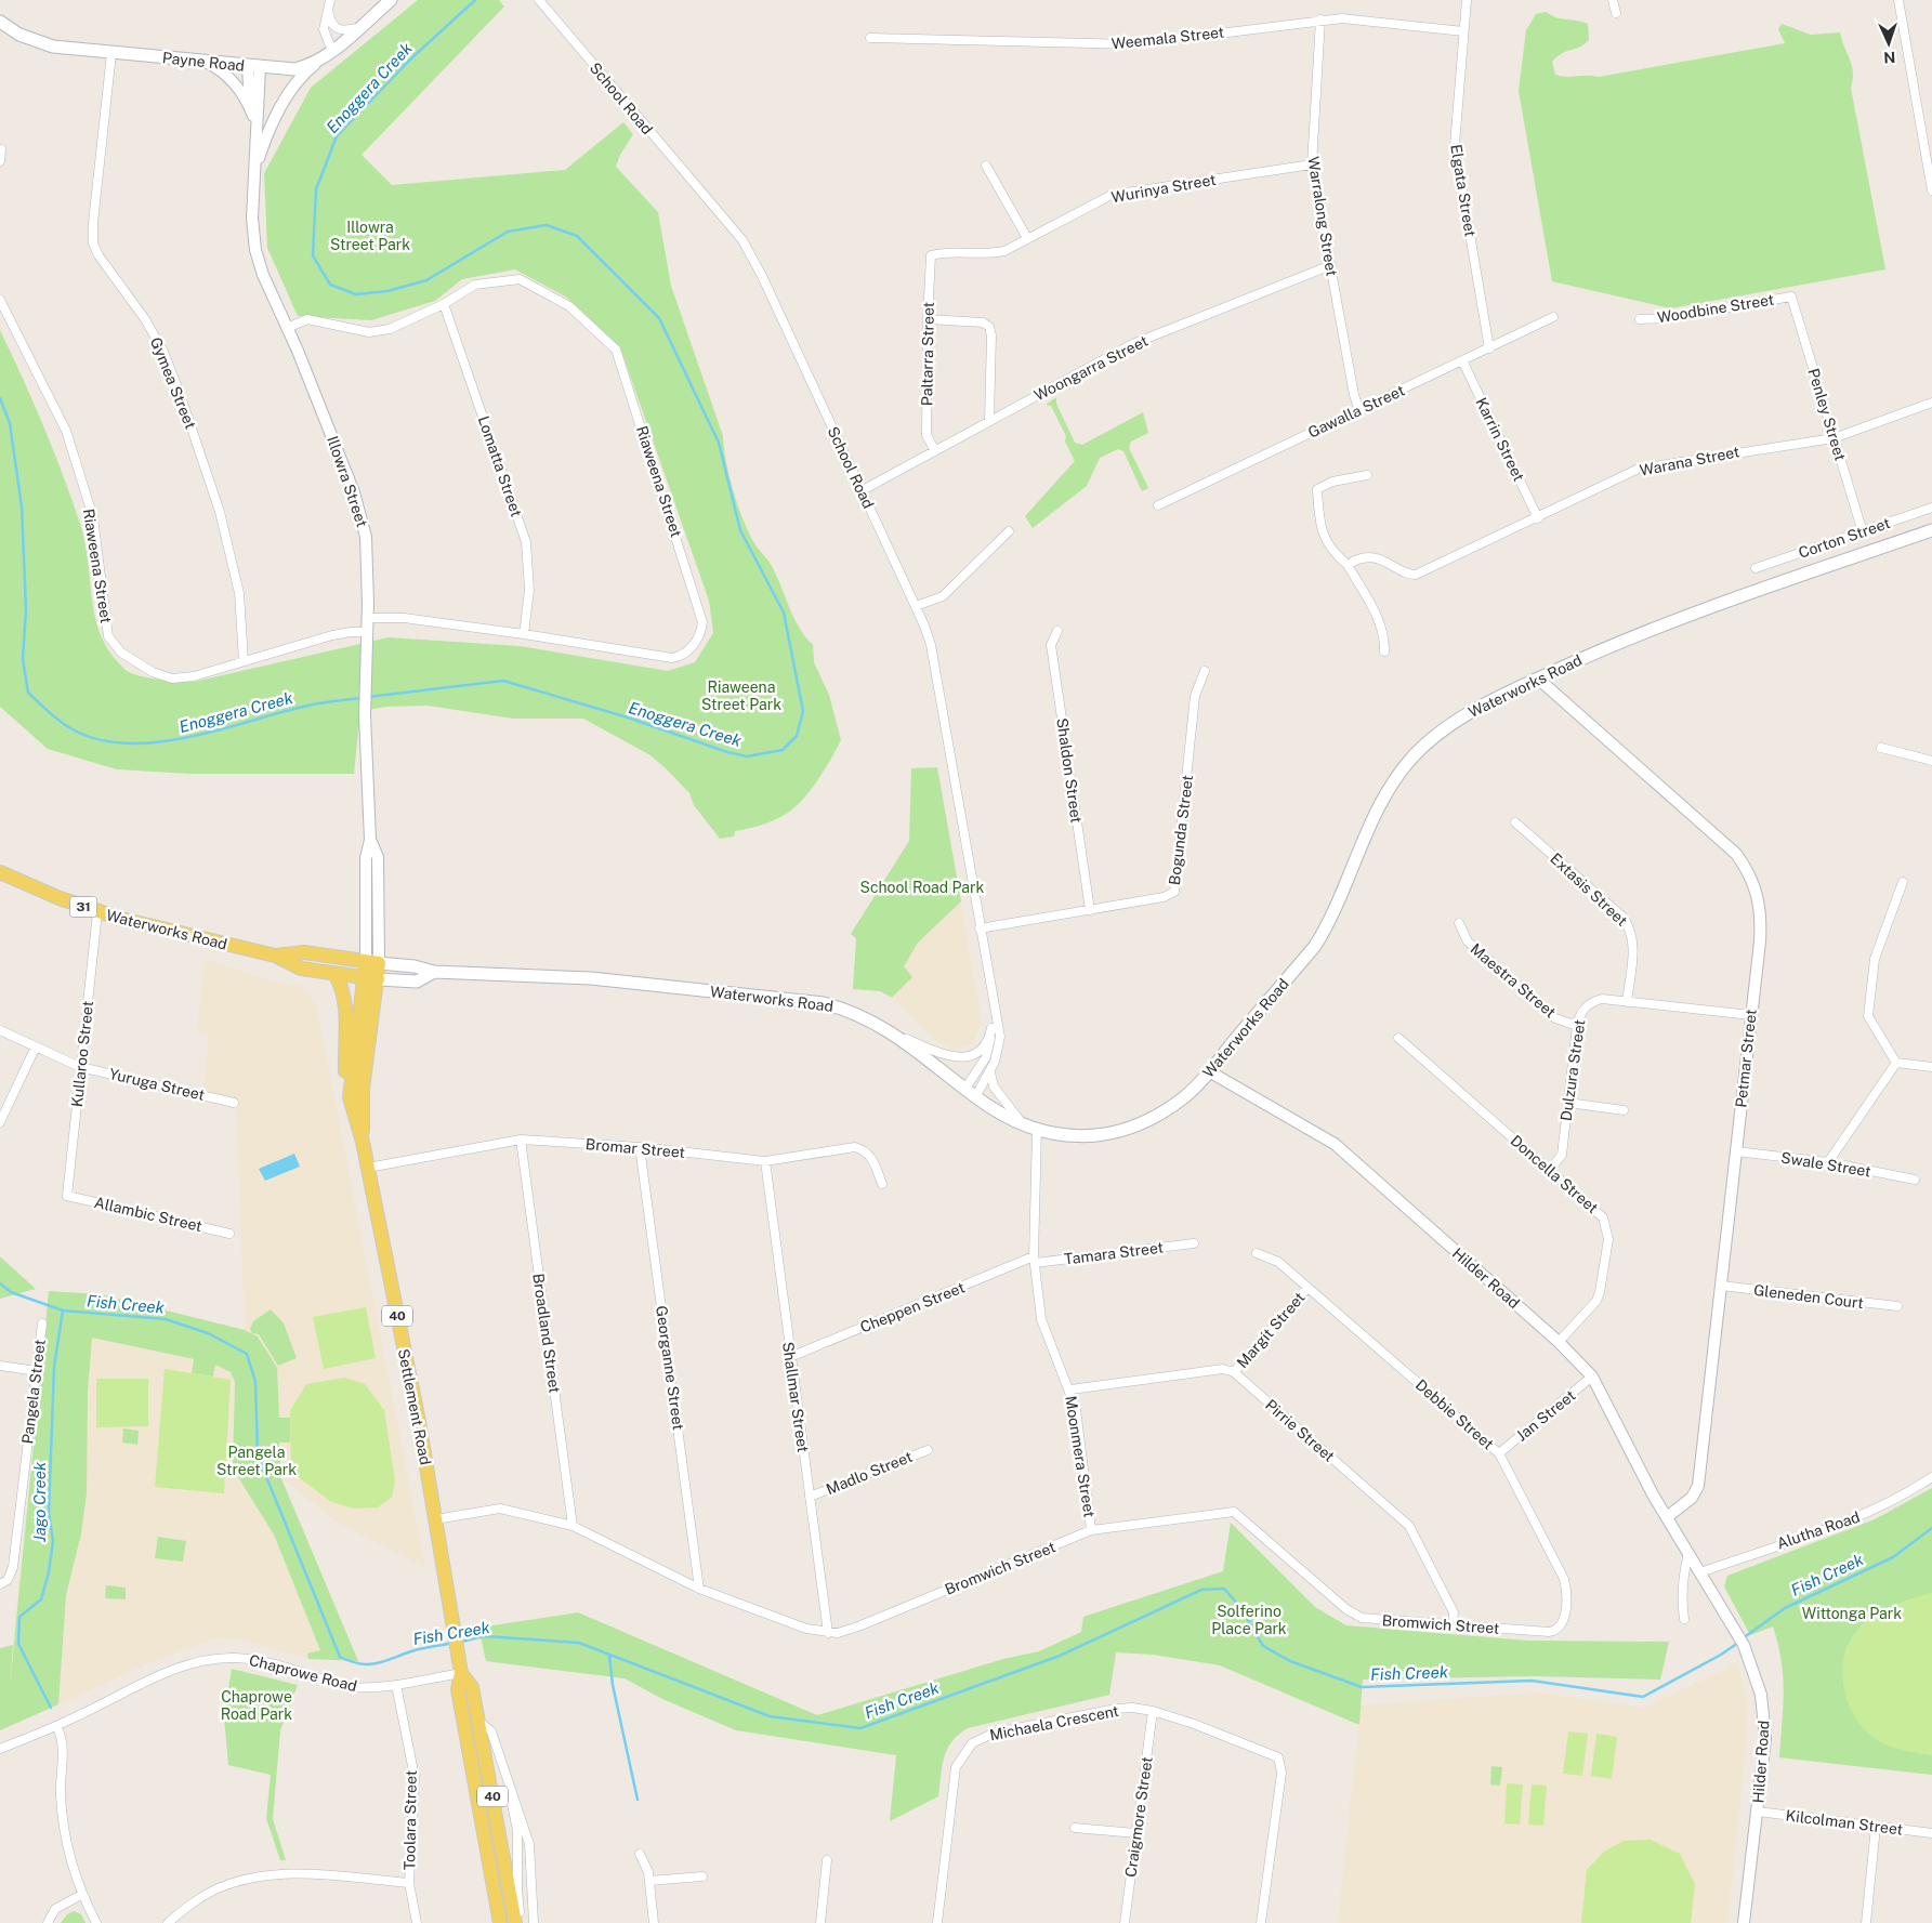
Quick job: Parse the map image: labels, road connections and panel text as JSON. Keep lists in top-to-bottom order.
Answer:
{
  "streets": {
    "main road": [
      "Payne Road",
      "Waterworks Road",
      "31",
      "40",
      "Settlement Road"
    ],
    "street": [
      "Weemala Street",
      "School Road",
      "Wurinya Street",
      "Elgata Street",
      "Warralong Street",
      "Woodbine Street",
      "Paltarra Street",
      "Woongarra Street",
      "Gymea Street",
      "Gawalla Street",
      "Penley Street",
      "Karrin Street",
      "Warana Street",
      "Lomatta Street",
      "Illowra Street",
      "Riaweena Street",
      "Corton Street",
      "Shaldon Street",
      "Bogunda Street",
      "Extasis Street",
      "Maestra Street",
      "Kullaroo Street",
      "Petmar Street",
      "Dulzura Street",
      "Yuruga Street",
      "Bromar Street",
      "Swale Street",
      "Doncella Street",
      "Allambic Street",
      "Tamara Street",
      "Hilder Road",
      "Gleneden Court",
      "Cheppen Street",
      "Margit Street",
      "Broadland Street",
      "Georganne Street",
      "Pangela Street",
      "Shallmar Street",
      "Debbie Street",
      "Jan Street",
      "Pirrie Street",
      "Moonmera Street",
      "Madlo Street",
      "Alutha Road",
      "Bromwich Street",
      "Chaprowe Road",
      "Michaela Crescent",
      "Craigmore Street",
      "Toolara Street",
      "Kilcolman Street"
    ]
  },
  "crossings": [
    ["Weemala Street", "Elgata Street"],
    ["Weemala Street", "Warralong Street"],
    ["Payne Road", "Gymea Street"],
    ["Payne Road", "Illowra Street"],
    ["School Road", "Woongarra Street"],
    ["School Road", "Waterworks Road"],
    ["School Road", "Bogunda Street"],
    ["Wurinya Street", "Warralong Street"],
    ["Wurinya Street", "Paltarra Street"],
    ["Elgata Street", "Gawalla Street"],
    ["Warralong Street", "Woongarra Street"],
    ["Warralong Street", "Gawalla Street"],
    ["Woodbine Street", "Penley Street"],
    ["Paltarra Street", "Woongarra Street"],
    ["Gymea Street", "Riaweena Street"],
    ["Gawalla Street", "Karrin Street"],
    ["Penley Street", "Warana Street"],
    ["Penley Street", "Corton Street"],
    ["Karrin Street", "Warana Street"],
    ["Lomatta Street", "Riaweena Street"],
    ["Illowra Street", "Riaweena Street"],
    ["Illowra Street", "Waterworks Road"],
    ["Illowra Street", "Settlement Road"],
    ["Waterworks Road", "Kullaroo Street"],
    ["Waterworks Road", "Petmar Street"],
    ["Waterworks Road", "Hilder Road"],
    ["Waterworks Road", "Settlement Road"],
    ["Waterworks Road", "Moonmera Street"],
    ["Shaldon Street", "Bogunda Street"],
    ["Extasis Street", "Dulzura Street"],
    ["Maestra Street", "Dulzura Street"],
    ["Kullaroo Street", "Yuruga Street"],
    ["Kullaroo Street", "Allambic Street"],
    ["Petmar Street", "Dulzura Street"],
    ["Petmar Street", "Swale Street"],
    ["Petmar Street", "Hilder Road"],
    ["Petmar Street", "Gleneden Court"],
    ["Dulzura Street", "Doncella Street"],
    ["Bromar Street", "Broadland Street"],
    ["Bromar Street", "Georganne Street"],
    ["Bromar Street", "Shallmar Street"],
    ["Bromar Street", "Settlement Road"],
    ["Doncella Street", "Hilder Road"],
    ["Tamara Street", "Cheppen Street"],
    ["Tamara Street", "Moonmera Street"],
    ["Hilder Road", "Jan Street"],
    ["Hilder Road", "Alutha Road"],
    ["Hilder Road", "Kilcolman Street"],
    ["Cheppen Street", "Shallmar Street"],
    ["Cheppen Street", "Moonmera Street"],
    ["Margit Street", "Debbie Street"],
    ["Margit Street", "Pirrie Street"],
    ["Broadland Street", "Bromwich Street"],
    ["Georganne Street", "Bromwich Street"],
    ["Shallmar Street", "Madlo Street"],
    ["Shallmar Street", "Bromwich Street"],
    ["Settlement Road", "Bromwich Street"],
    ["Settlement Road", "Chaprowe Road"],
    ["Debbie Street", "Jan Street"],
    ["Debbie Street", "Bromwich Street"],
    ["Pirrie Street", "Bromwich Street"],
    ["Moonmera Street", "Bromwich Street"],
    ["Chaprowe Road", "Toolara Street"],
    ["Michaela Crescent", "Craigmore Street"]
  ],
  "water": ["Enoggera Creek", "Fish Creek", "Jago Creek"],
  "parks": [
    "Illowra Street Park",
    "Riaweena Street Park",
    "School Road Park",
    "Pangela Street Park",
    "Solferino Place Park",
    "Wittonga Park",
    "Chaprowe Road Park"
  ],
  "north": "bottom"
}
